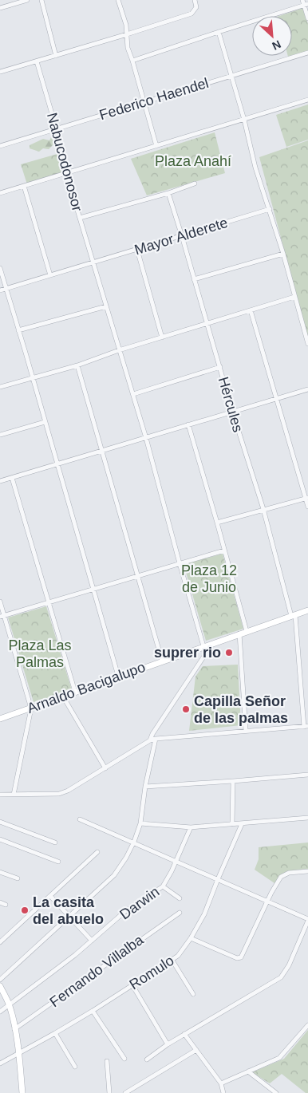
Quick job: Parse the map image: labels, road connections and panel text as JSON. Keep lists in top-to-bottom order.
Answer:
{
  "streets": {
    "street": [
      "Federico Haendel",
      "Nabucodonosor",
      "Mayor Alderete",
      "Hércules",
      "Arnaldo Bacigalupo",
      "Darwin",
      "Fernando Villalba",
      "Romulo"
    ]
  },
  "crossings": [
    ["Federico Haendel", "Nabucodonosor"],
    ["Nabucodonosor", "Mayor Alderete"],
    ["Nabucodonosor", "Arnaldo Bacigalupo"],
    ["Mayor Alderete", "Hércules"],
    ["Hércules", "Arnaldo Bacigalupo"]
  ],
  "parks": ["Plaza Anahí", "Plaza 12 de Junio", "Plaza Las Palmas"],
  "places": ["suprer rio", "Capilla Señor de las palmas", "La casita del abuelo"],
  "north": "bottom right"
}
